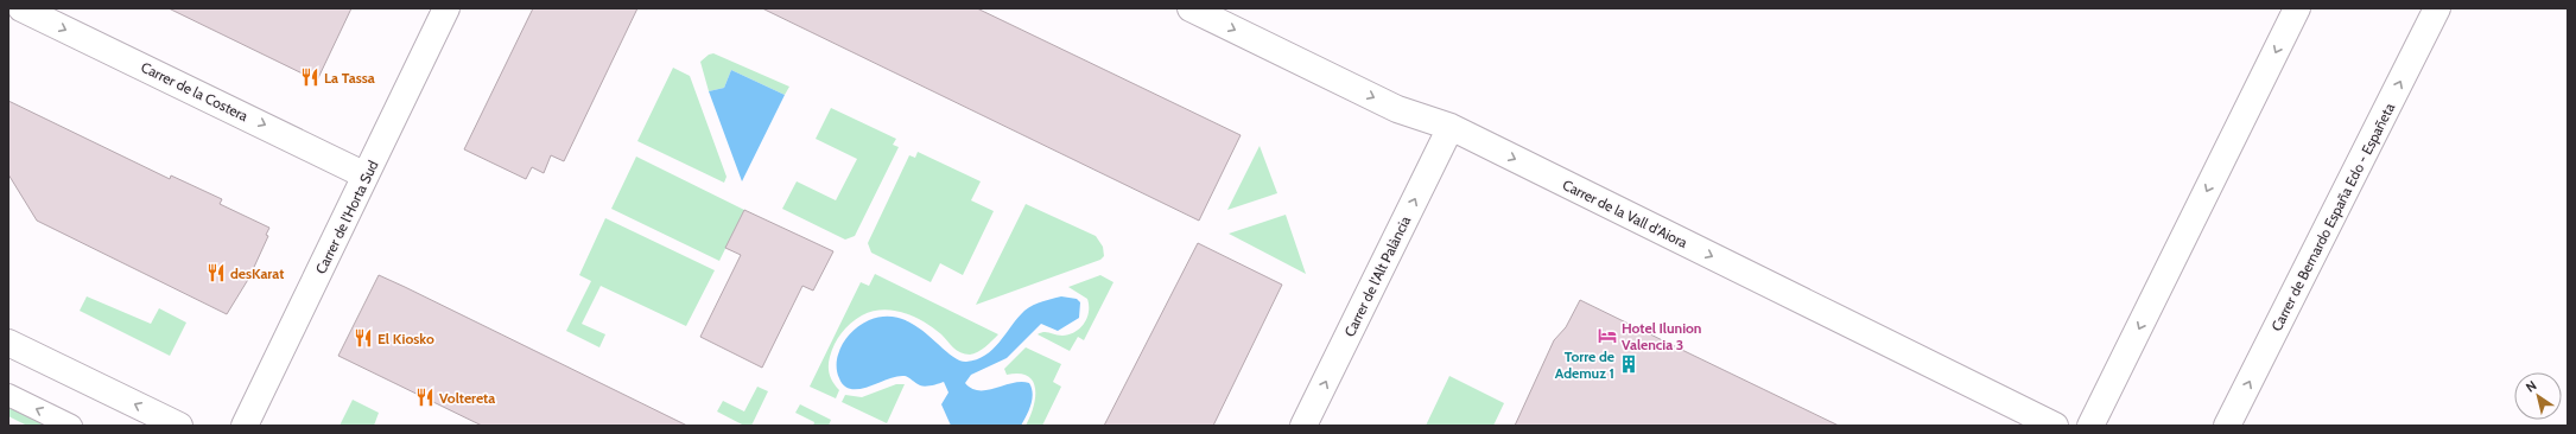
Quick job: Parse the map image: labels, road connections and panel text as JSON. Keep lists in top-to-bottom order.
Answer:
{
  "streets": {
    "street": [
      "Carrer de la Costera",
      "Carrer de la Vall d'Aiora",
      "Carrer de l'Horta Sud",
      "Carrer de Bernardo España Edo - Españeta",
      "Carrer de l'Alt Palància"
    ]
  },
  "crossings": [
    ["Carrer de la Costera", "Carrer de l'Horta Sud"],
    ["Carrer de la Vall d'Aiora", "Carrer de l'Alt Palància"]
  ],
  "one_way": ["Carrer de la Costera", "Carrer de la Vall d'Aiora", "Carrer de l'Alt Palància"],
  "places": {
    "restaurant": [
      "La Tassa",
      "desKarat",
      "El Kiosko",
      "Voltereta"
    ],
    "hotel": ["Hotel Ilunion Valencia 3"],
    "building": ["Torre de Ademuz 1"]
  },
  "north": "top left"
}
